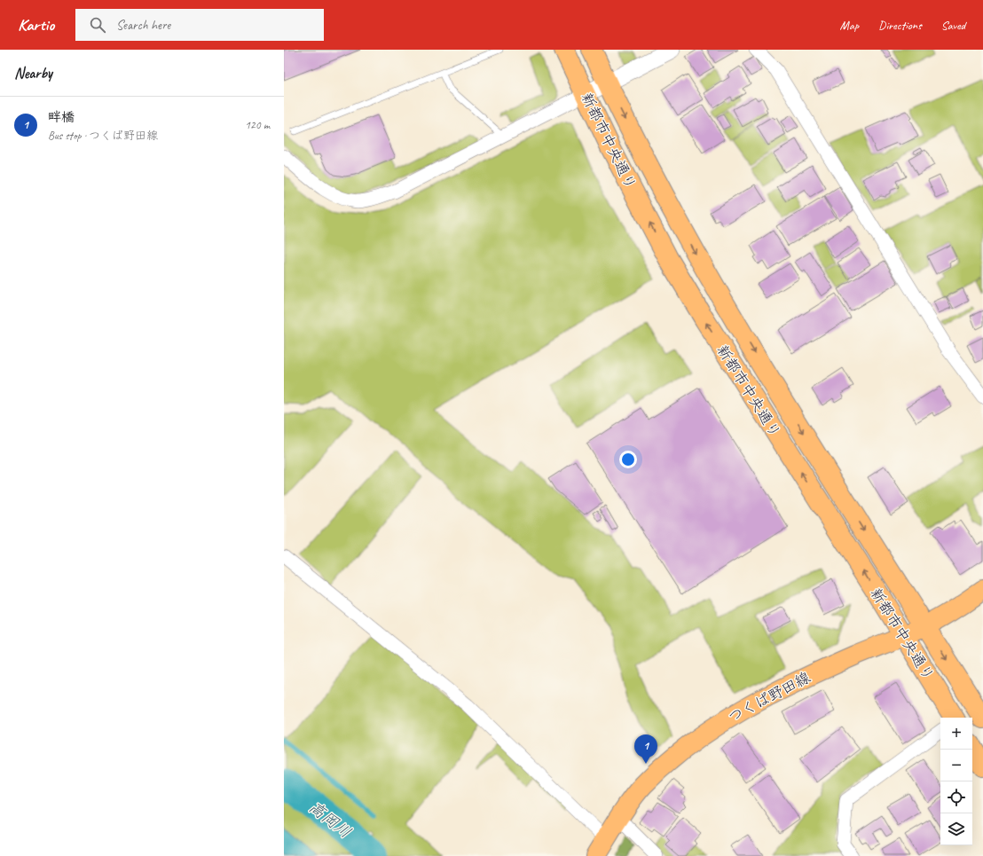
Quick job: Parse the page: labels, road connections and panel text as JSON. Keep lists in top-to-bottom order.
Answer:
{
  "streets": {
    "main road": ["新都市中央通り", "つくば野田線"]
  },
  "crossings": [
    ["新都市中央通り", "つくば野田線"]
  ],
  "water": ["高岡川"],
  "page": {
    "header": "Kartio",
    "search": "Search here",
    "nav": ["Map", "Directions", "Saved"],
    "heading": "Nearby",
    "list": [
      {
        "mark": "1",
        "name": "畔橋",
        "note": "Bus stop · つくば野田線",
        "value": "120 m"
      }
    ],
    "map_buttons": ["+", "−"],
    "pins": "1"
  }
}
